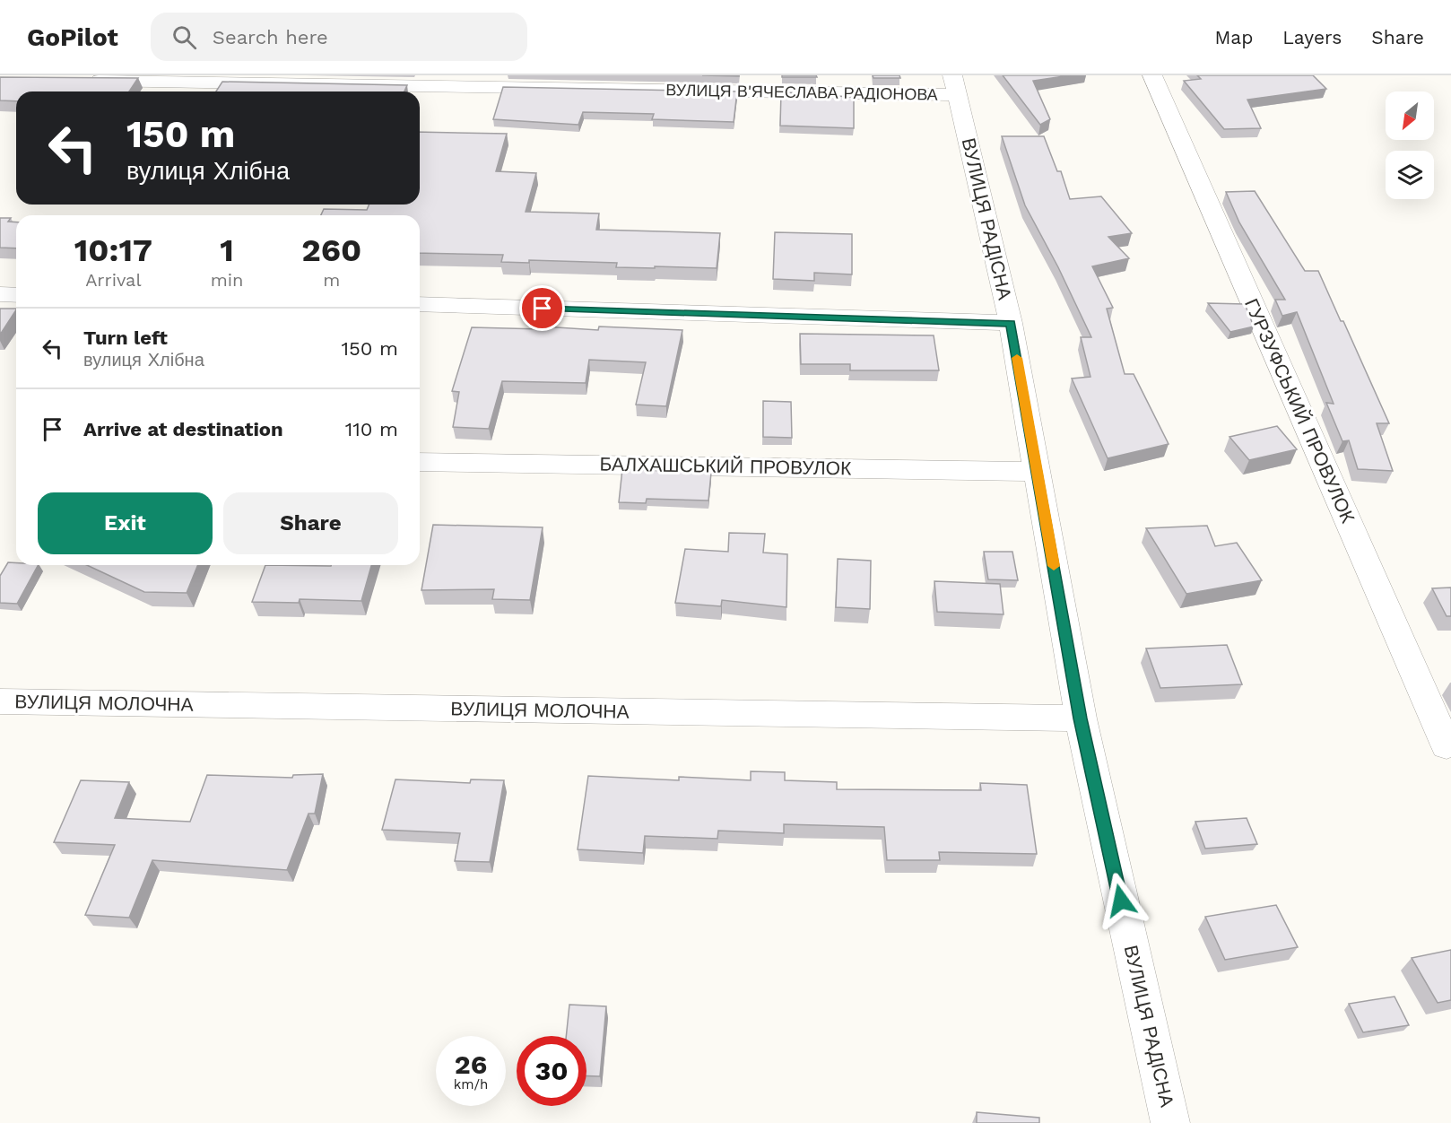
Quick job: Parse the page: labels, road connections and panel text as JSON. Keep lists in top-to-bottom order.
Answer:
{
  "streets": {
    "street": [
      "ВУЛИЦЯ В'ЯЧЕСЛАВА РАДІОНОВА",
      "ВУЛИЦЯ РАДІСНА",
      "ГУРЗУФСЬКИЙ ПРОВУЛОК",
      "БАЛХАШСЬКИЙ ПРОВУЛОК",
      "ВУЛИЦЯ МОЛОЧНА"
    ]
  },
  "crossings": [
    ["ВУЛИЦЯ В'ЯЧЕСЛАВА РАДІОНОВА", "ВУЛИЦЯ РАДІСНА"],
    ["ВУЛИЦЯ РАДІСНА", "БАЛХАШСЬКИЙ ПРОВУЛОК"],
    ["ВУЛИЦЯ РАДІСНА", "ВУЛИЦЯ МОЛОЧНА"]
  ],
  "north": "bottom left",
  "page": {
    "header": "GoPilot",
    "search": "Search here",
    "nav": ["Map", "Layers", "Share"],
    "turn": ["150 m", "вулиця Хлібна"],
    "eta": [
      "10:17",
      "Arrival",
      "1",
      "min",
      "260",
      "m"
    ],
    "list": [
      {
        "name": "Turn left",
        "note": "вулиця Хлібна",
        "value": "150 m"
      },
      {
        "name": "Arrive at destination",
        "value": "110 m"
      }
    ],
    "buttons": ["Exit", "Share"],
    "speed": "26 km/h",
    "limit": "30"
  }
}
